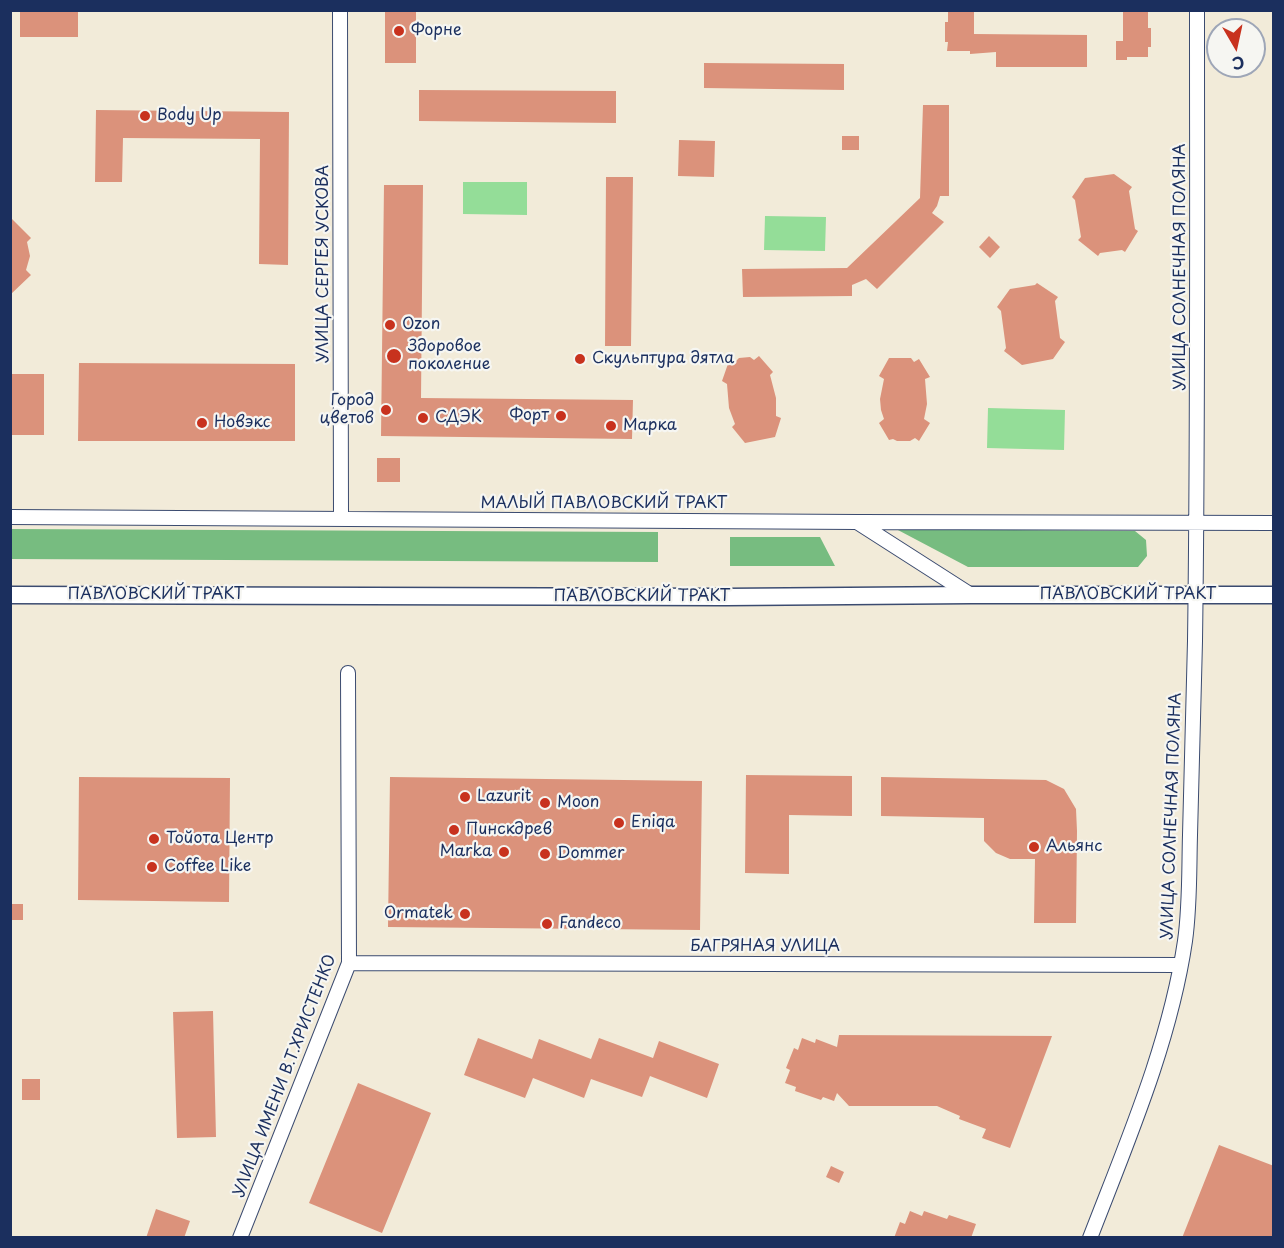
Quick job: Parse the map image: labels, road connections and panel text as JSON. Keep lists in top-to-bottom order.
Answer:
{
  "streets": {
    "main road": ["ПАВЛОВСКИЙ ТРАКТ"],
    "street": [
      "УЛИЦА СЕРГЕЯ УСКОВА",
      "УЛИЦА СОЛНЕЧНАЯ ПОЛЯНА",
      "МАЛЫЙ ПАВЛОВСКИЙ ТРАКТ",
      "БАГРЯНАЯ УЛИЦА",
      "УЛИЦА ИМЕНИ В.Т.ХРИСТЕНКО"
    ]
  },
  "crossings": [
    ["УЛИЦА СЕРГЕЯ УСКОВА", "МАЛЫЙ ПАВЛОВСКИЙ ТРАКТ"],
    ["УЛИЦА СОЛНЕЧНАЯ ПОЛЯНА", "МАЛЫЙ ПАВЛОВСКИЙ ТРАКТ"],
    ["УЛИЦА СОЛНЕЧНАЯ ПОЛЯНА", "ПАВЛОВСКИЙ ТРАКТ"],
    ["УЛИЦА СОЛНЕЧНАЯ ПОЛЯНА", "БАГРЯНАЯ УЛИЦА"],
    ["БАГРЯНАЯ УЛИЦА", "УЛИЦА ИМЕНИ В.Т.ХРИСТЕНКО"]
  ],
  "places": [
    "Форне",
    "Body Up",
    "Ozon",
    "Здоровое поколение",
    "Скульптура дятла",
    "Город цветов",
    "Форт",
    "СДЭК",
    "Новэкс",
    "Марка",
    "Lazurit",
    "Moon",
    "Eniqa",
    "Пинскдрев",
    "Тойота Центр",
    "Альянс",
    "Marka",
    "Dommer",
    "Coffee Like",
    "Ormatek",
    "Fandeco"
  ],
  "north": "bottom"
}
